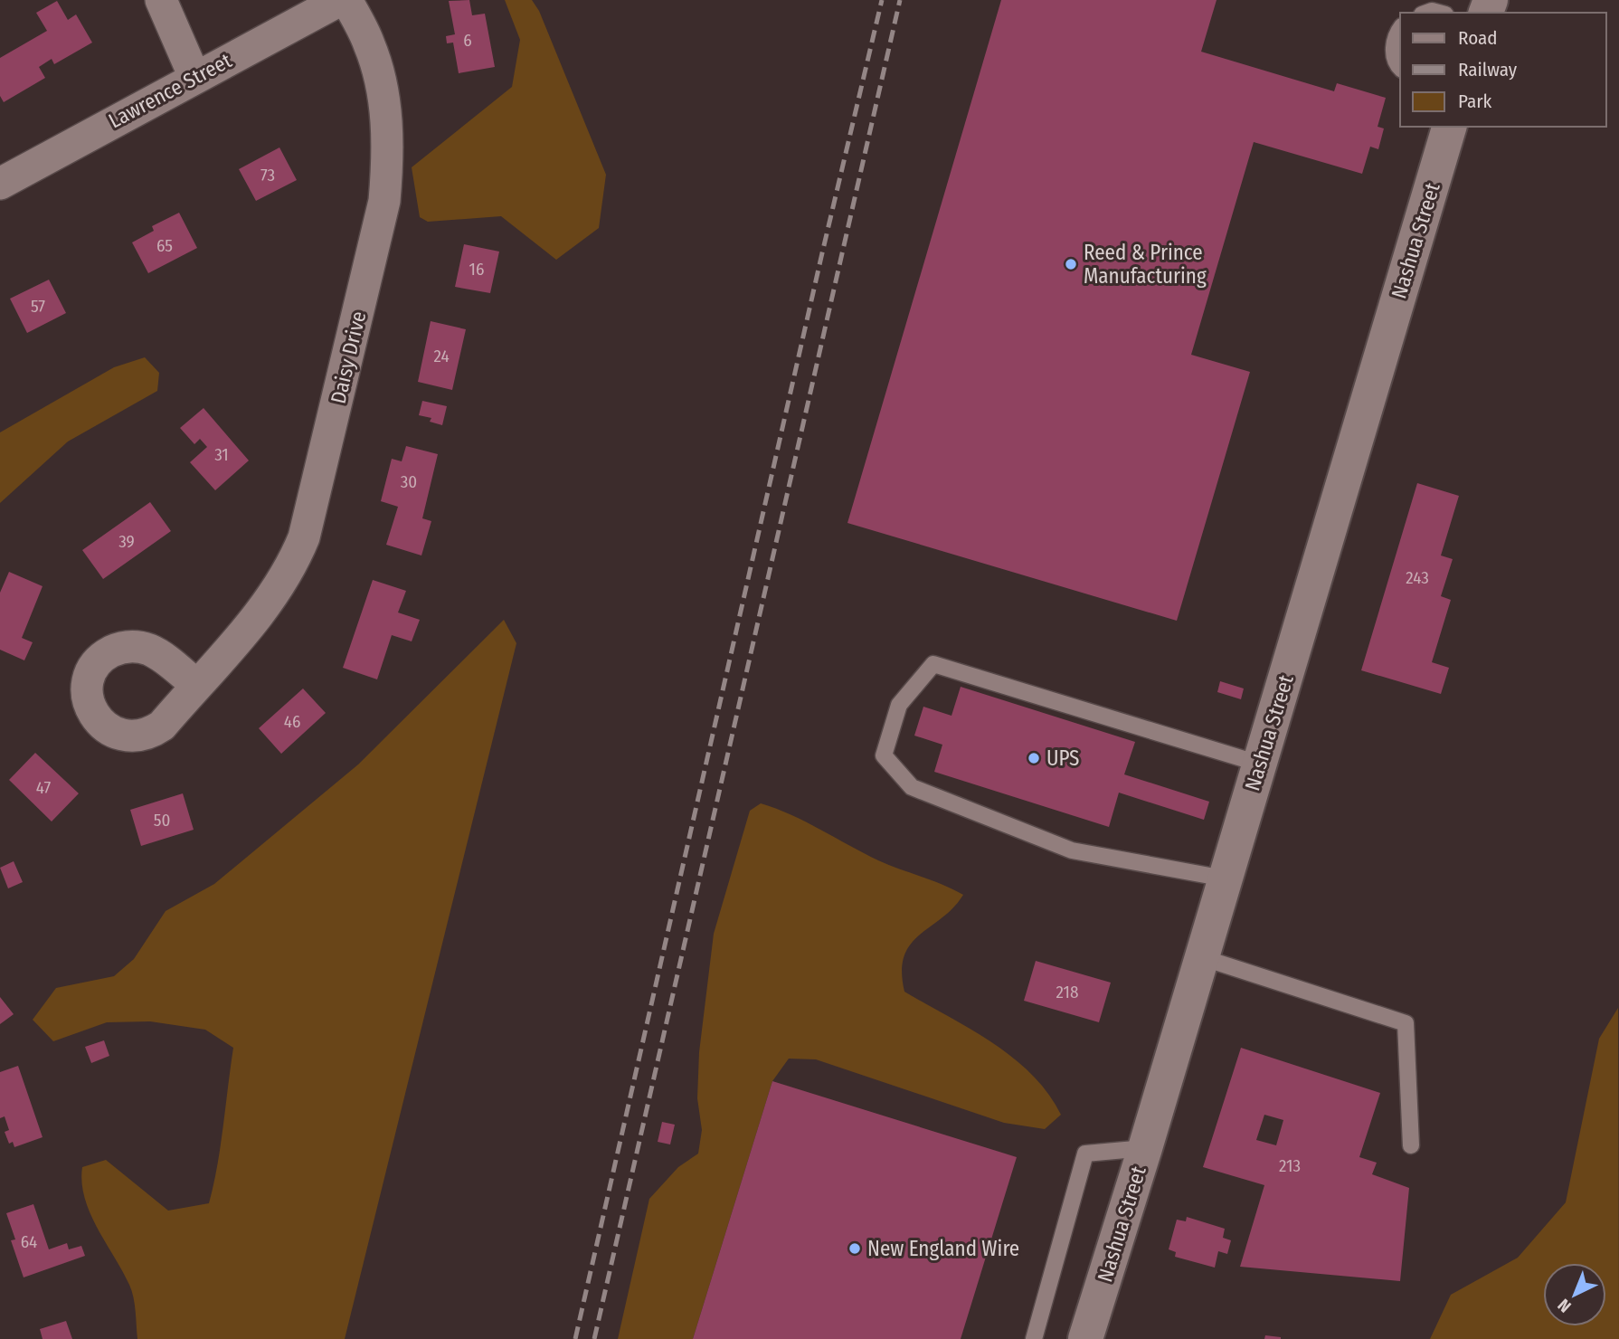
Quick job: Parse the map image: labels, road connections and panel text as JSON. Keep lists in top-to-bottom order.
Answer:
{
  "streets": {
    "main road": ["Nashua Street"],
    "street": ["Lawrence Street", "Daisy Drive"]
  },
  "places": ["Reed & Prince Manufacturing", "UPS", "New England Wire"],
  "house_numbers": [
    "6",
    "73",
    "65",
    "16",
    "57",
    "24",
    "31",
    "30",
    "39",
    "243",
    "46",
    "47",
    "50",
    "218",
    "213",
    "64"
  ],
  "legend": ["Road", "Railway", "Park"],
  "north": "bottom left"
}
